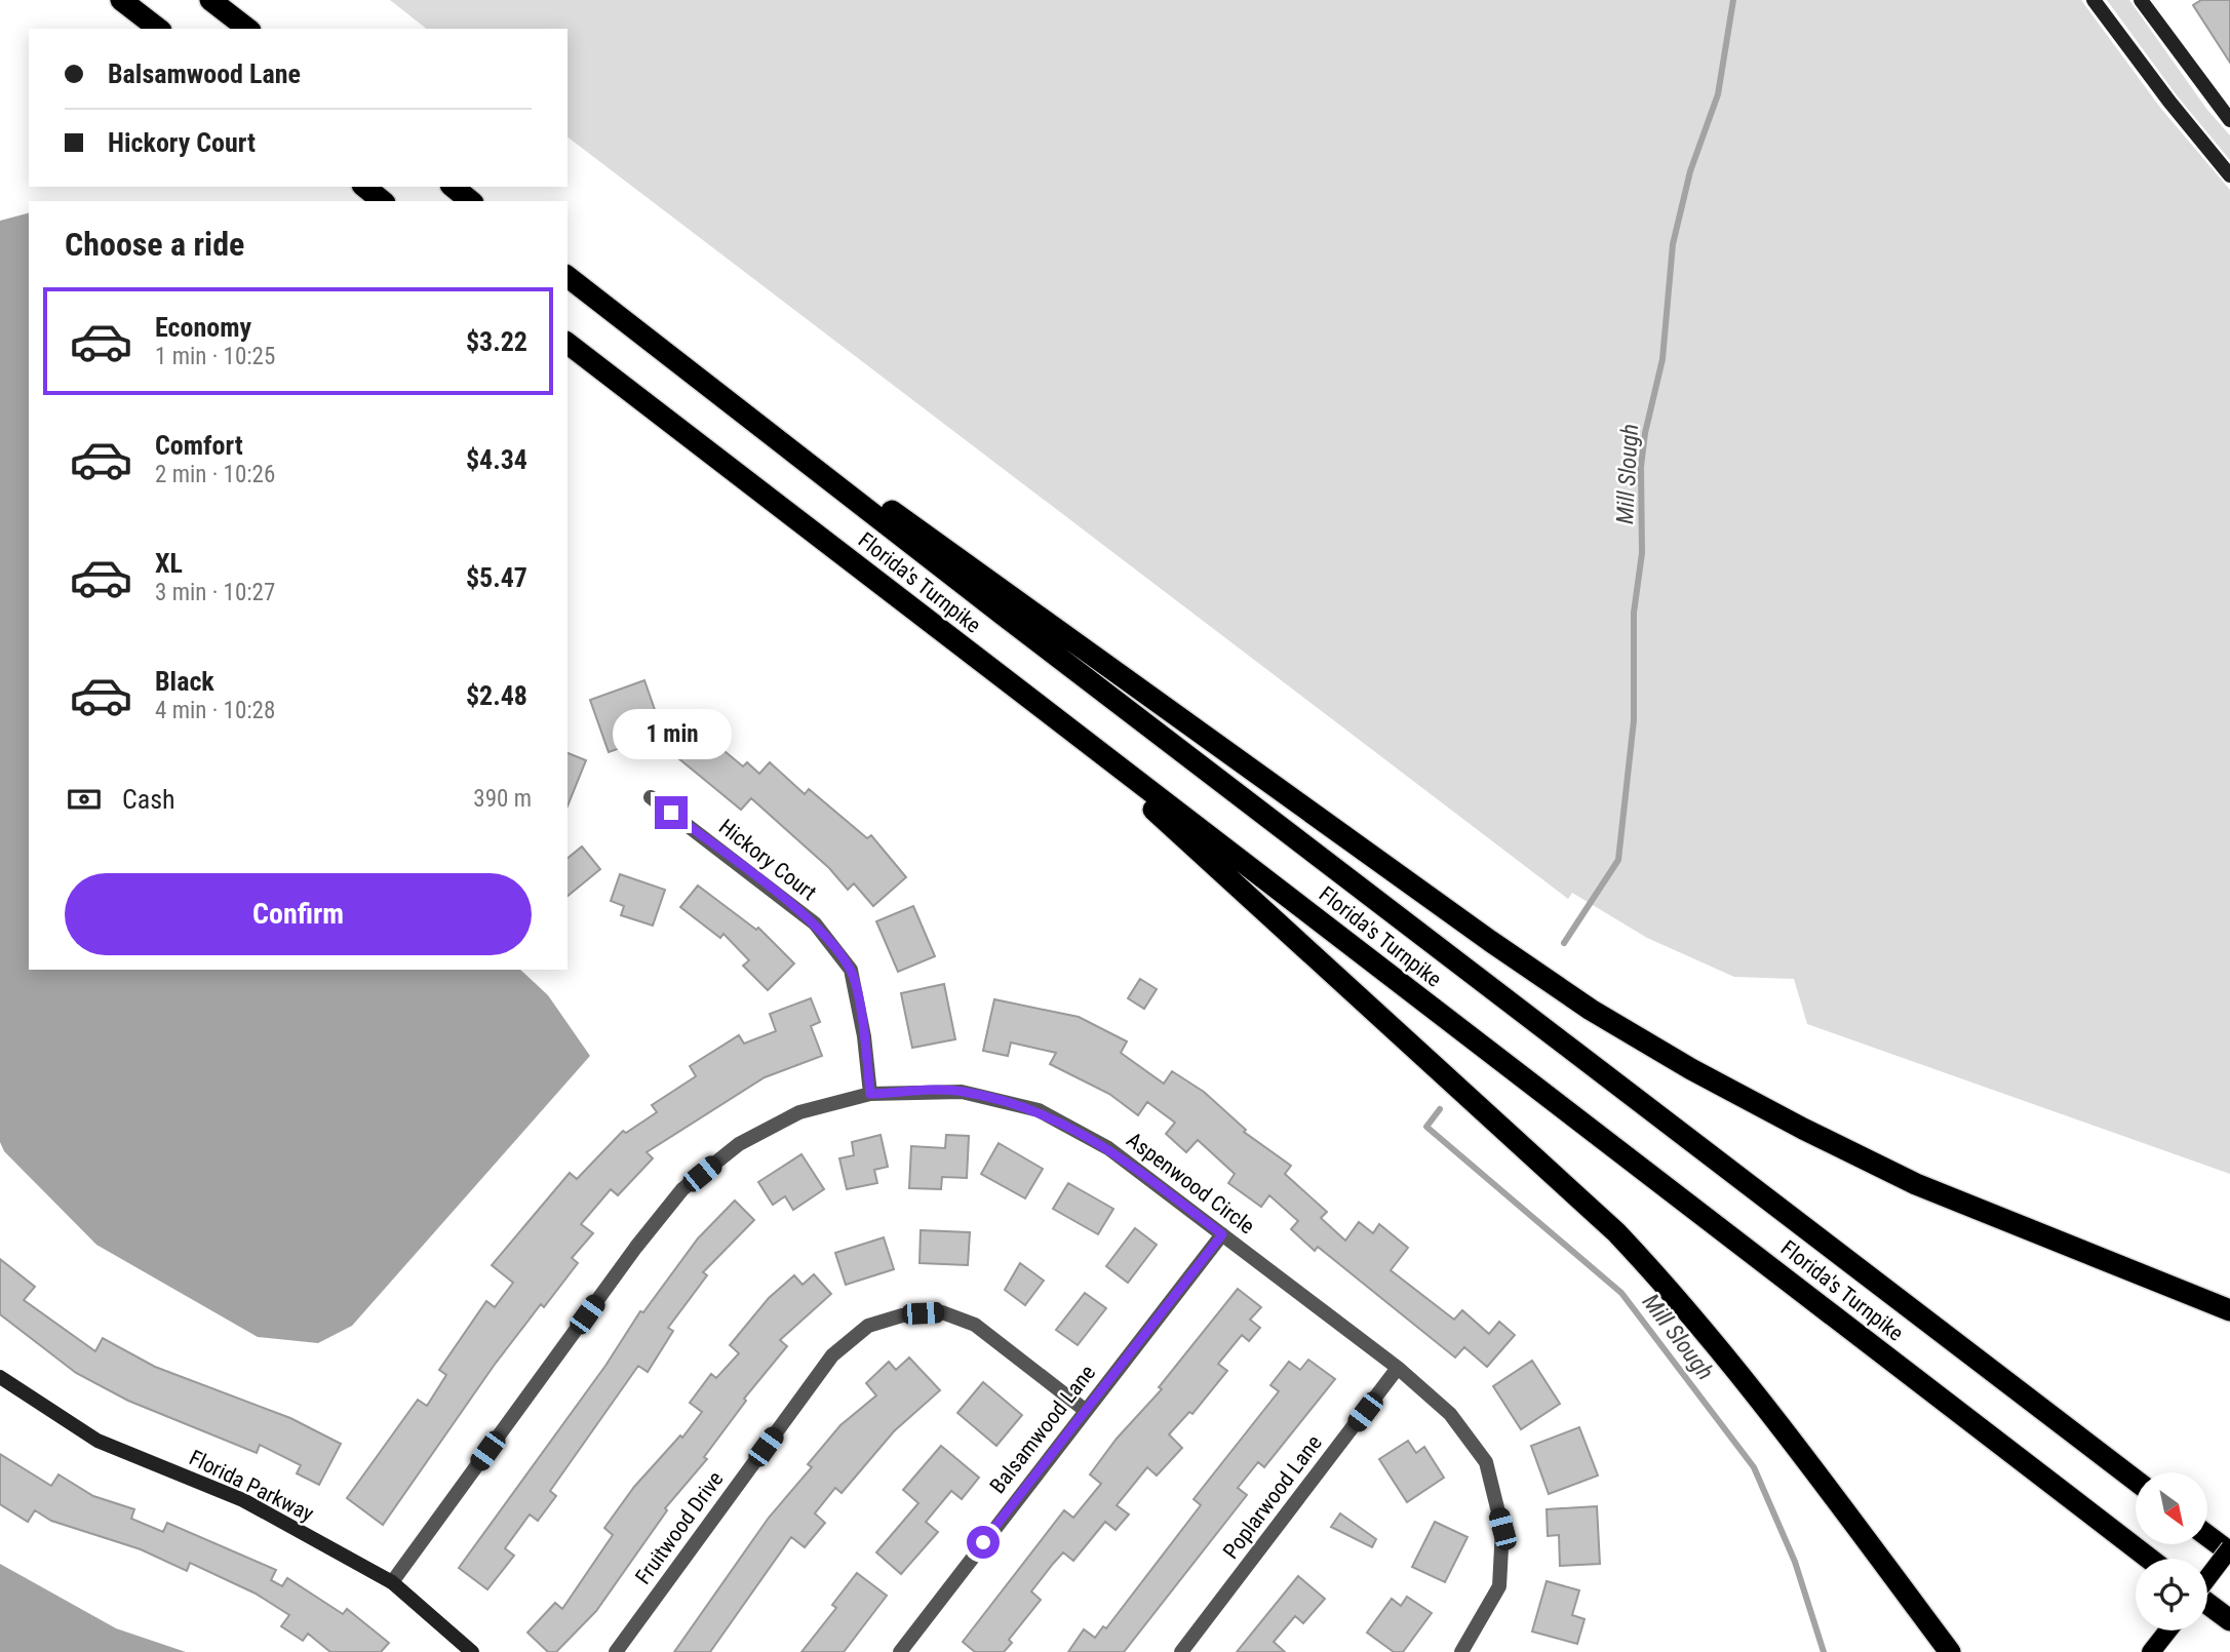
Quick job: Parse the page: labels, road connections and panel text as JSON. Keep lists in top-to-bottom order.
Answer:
{
  "streets": {
    "highway": ["Florida's Turnpike"],
    "street": [
      "Hickory Court",
      "Aspenwood Circle",
      "Balsamwood Lane",
      "Florida Parkway",
      "Poplarwood Lane",
      "Fruitwood Drive"
    ]
  },
  "crossings": [
    ["Hickory Court", "Aspenwood Circle"],
    ["Aspenwood Circle", "Balsamwood Lane"],
    ["Aspenwood Circle", "Florida Parkway"],
    ["Aspenwood Circle", "Poplarwood Lane"],
    ["Balsamwood Lane", "Fruitwood Drive"]
  ],
  "water": ["Mill Slough"],
  "north": "bottom right",
  "page": {
    "banner": ["Balsamwood Lane", "Hickory Court"],
    "heading": "Choose a ride",
    "list": [
      {
        "name": "Economy",
        "note": "1 min · 10:25",
        "value": "$3.22"
      },
      {
        "name": "Comfort",
        "note": "2 min · 10:26",
        "value": "$4.34"
      },
      {
        "name": "XL",
        "note": "3 min · 10:27",
        "value": "$5.47"
      },
      {
        "name": "Black",
        "note": "4 min · 10:28",
        "value": "$2.48"
      }
    ],
    "bubble": "1 min",
    "pay": ["Cash", "390 m"],
    "buttons": "Confirm"
  }
}
